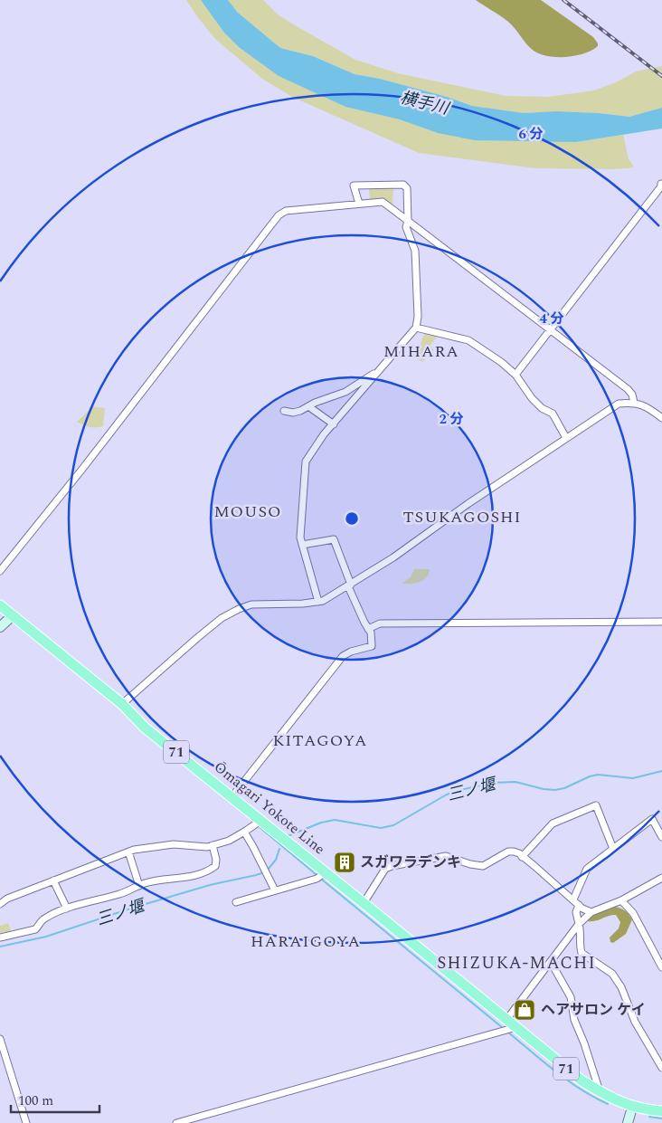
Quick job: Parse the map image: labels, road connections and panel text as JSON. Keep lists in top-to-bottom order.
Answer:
{
  "streets": {
    "main road": ["71", "Ōmagari Yokote Line"]
  },
  "districts": [
    "MIHARA",
    "MOUSO",
    "TSUKAGOSHI",
    "KITAGOYA",
    "HARAIGOYA",
    "SHIZUKA-MACHI"
  ],
  "water": ["横手川", "三ノ堰"],
  "places": {
    "building": ["スガワラデンキ"],
    "shop": ["ヘアサロン ケイ"]
  },
  "scale_bar": "100 m",
  "rings": ["6 分", "4 分", "2 分"]
}
